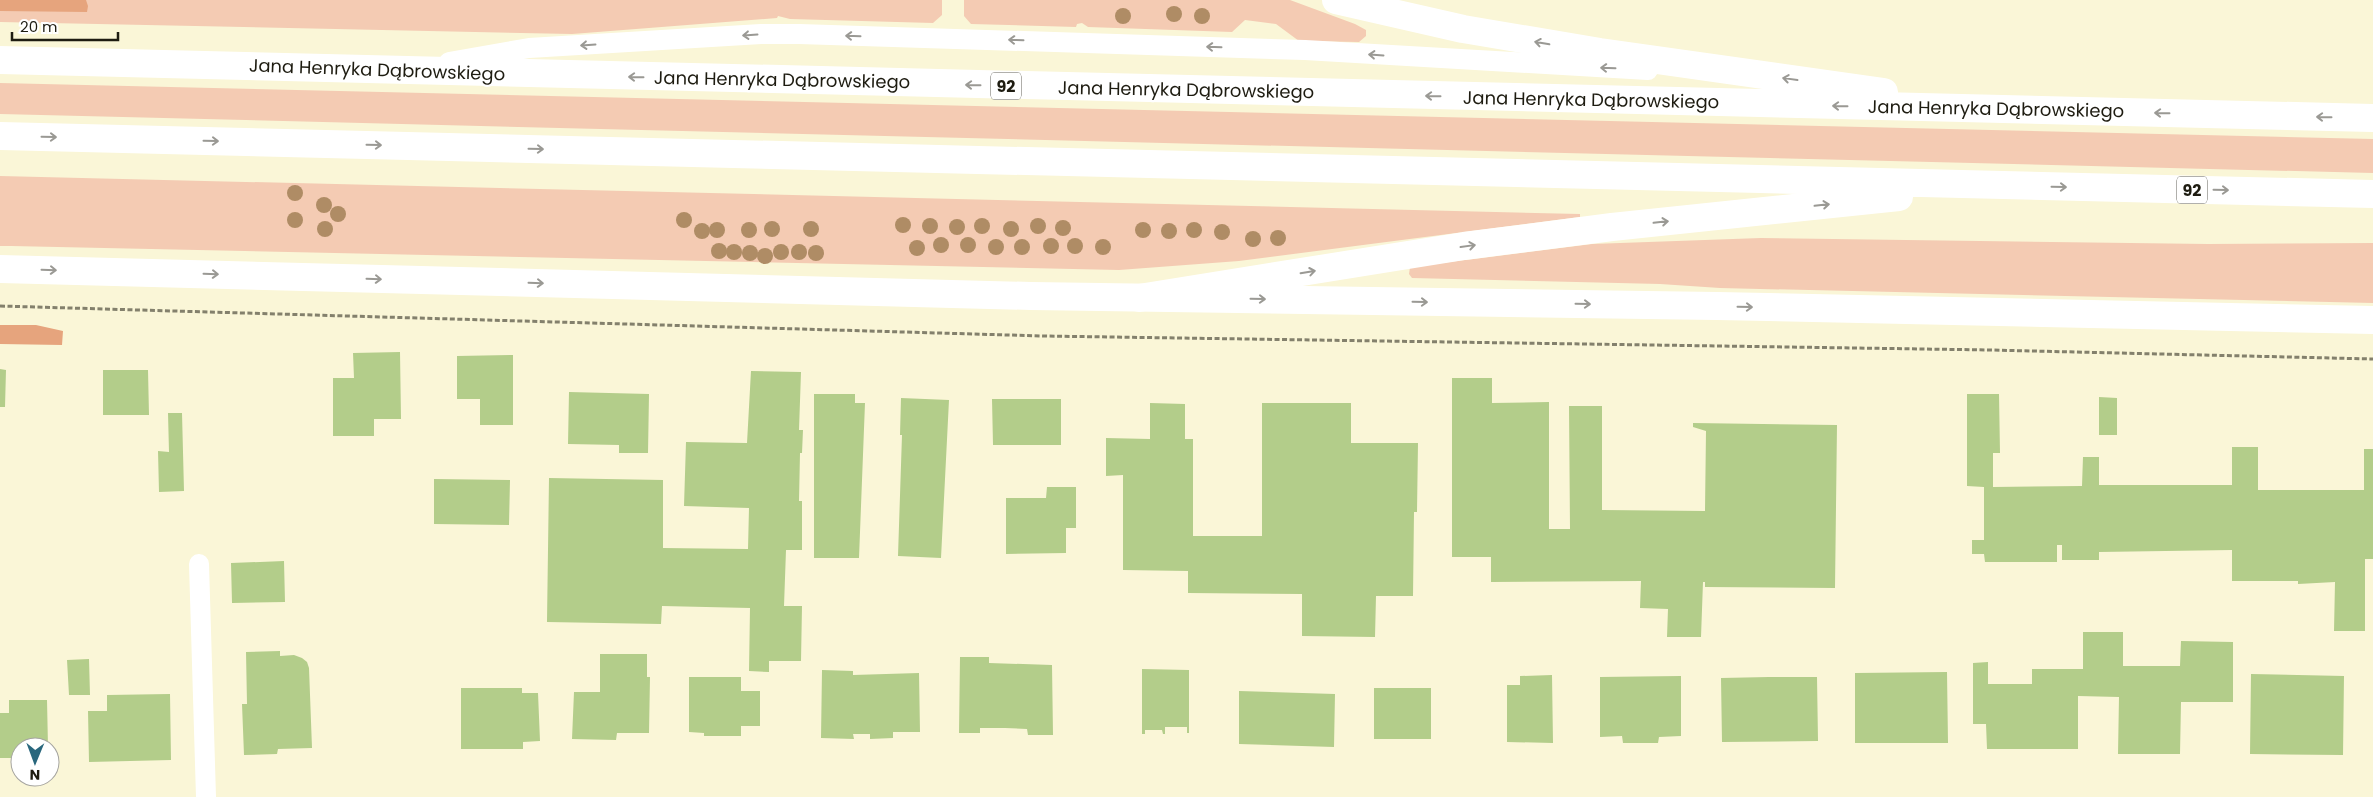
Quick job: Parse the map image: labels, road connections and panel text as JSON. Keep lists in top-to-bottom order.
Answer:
{
  "streets": {
    "main road": ["Jana Henryka Dąbrowskiego", "92"]
  },
  "scale_bar": "20 m",
  "north": "bottom"
}
